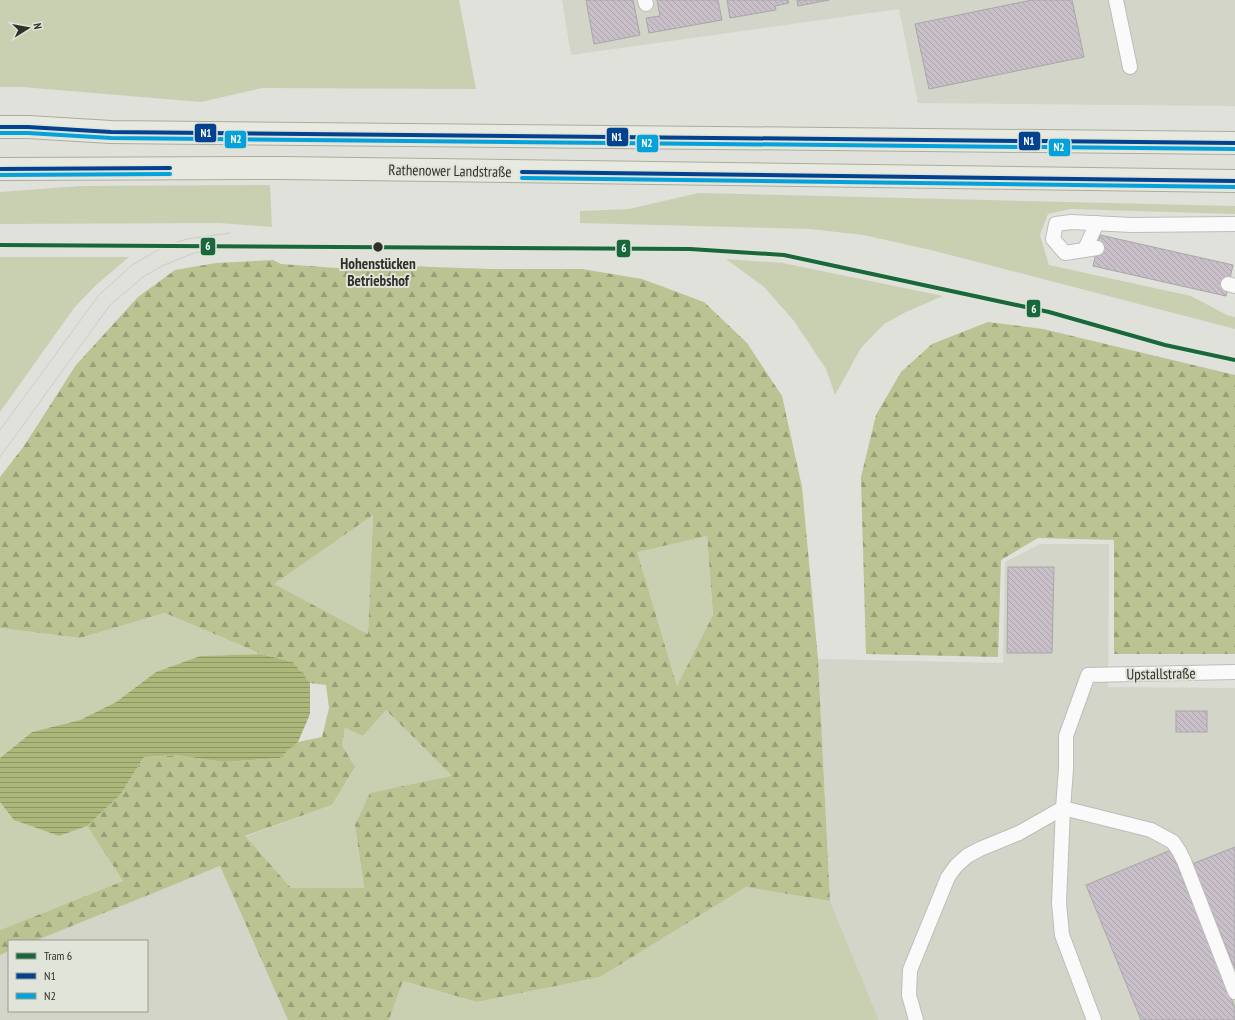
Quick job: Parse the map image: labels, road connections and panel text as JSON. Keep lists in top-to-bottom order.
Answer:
{
  "streets": {
    "main road": ["Rathenower Landstraße"],
    "lane": ["Upstallstraße"]
  },
  "places": ["Hohenstücken Betriebshof"],
  "lines": ["transit line N1", "transit line N2", "tram line 6"],
  "legend": ["Tram 6", "N1", "N2"],
  "north": "right"
}
